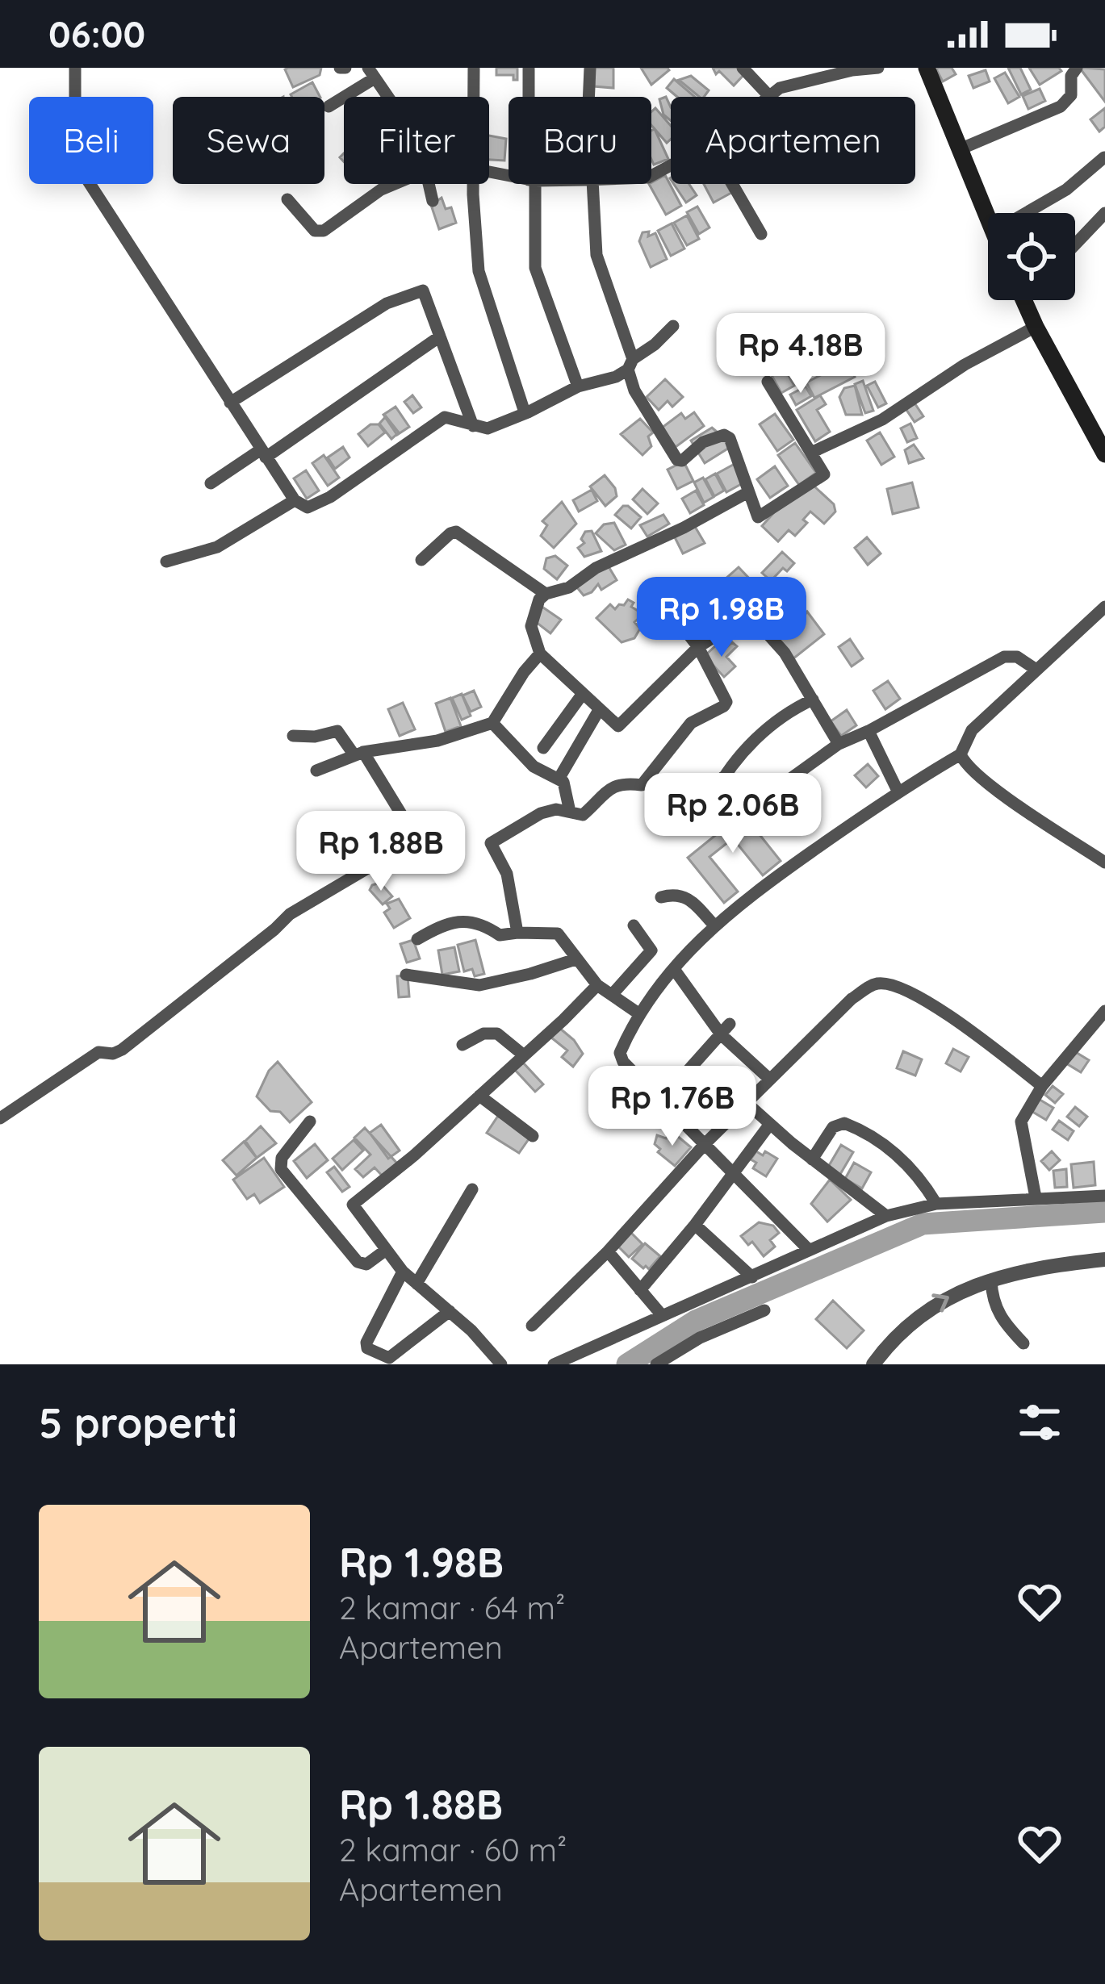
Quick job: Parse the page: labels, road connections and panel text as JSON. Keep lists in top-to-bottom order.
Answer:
{
  "page": {
    "status": "06:00",
    "chip": [
      "Beli",
      "Sewa",
      "Filter",
      "Baru",
      "Apartemen"
    ],
    "price": [
      "Rp 4.18B",
      "Rp 1.98B",
      "Rp 2.06B",
      "Rp 1.88B",
      "Rp 1.76B"
    ],
    "heading": "5 properti",
    "list": [
      {
        "name": "Rp 1.98B",
        "note": "2 kamar · 64 m² · Apartemen"
      },
      {
        "name": "Rp 1.88B",
        "note": "2 kamar · 60 m² · Apartemen"
      }
    ]
  }
}
